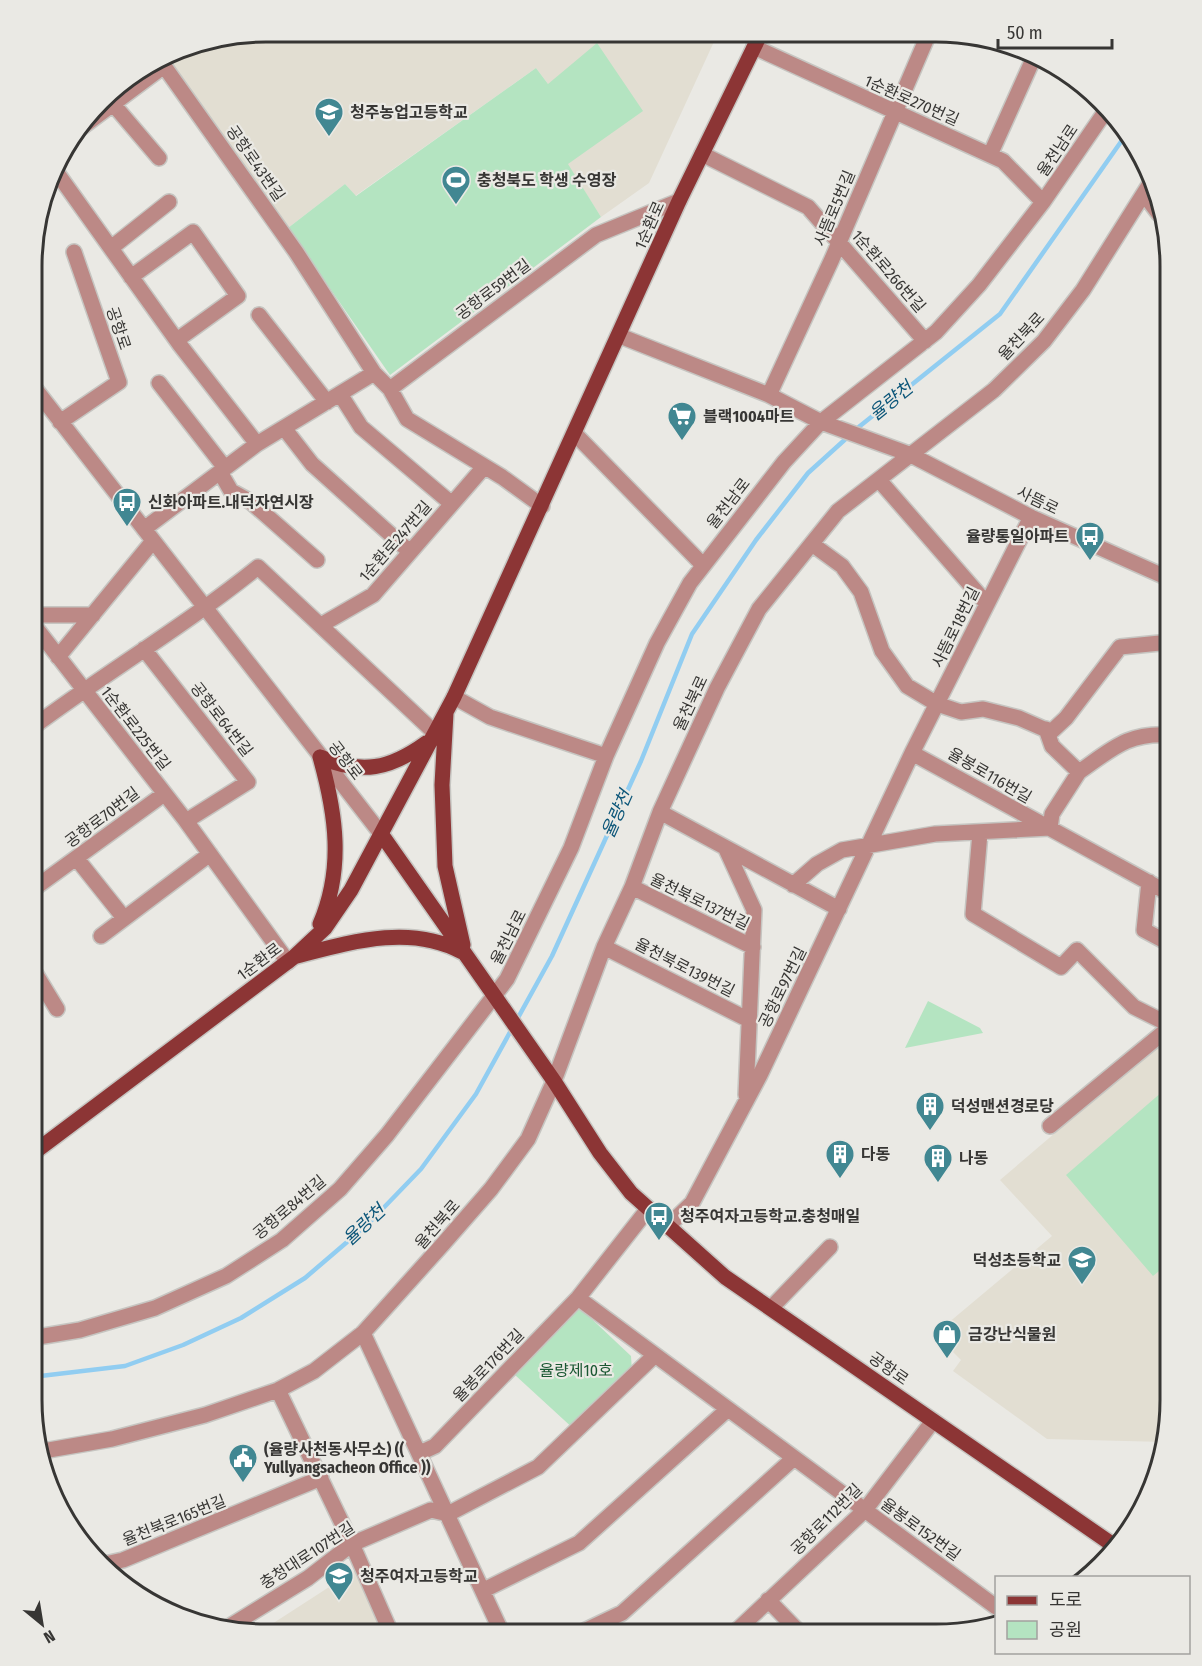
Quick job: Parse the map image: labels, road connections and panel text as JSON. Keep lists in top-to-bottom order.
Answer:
{
  "streets": {
    "main road": ["1순환로", "공항로"],
    "street": [
      "1순환로270번길",
      "율천남로",
      "공항로43번길",
      "사뜸로5번길",
      "1순환로266번길",
      "공항로59번길",
      "율천북로",
      "사뜸로",
      "1순환로247번길",
      "사뜸로18번길",
      "공항로64번길",
      "1순환로225번길",
      "율봉로116번길",
      "공항로70번길",
      "율천북로137번길",
      "율천북로139번길",
      "공항로97번길",
      "공항로84번길",
      "율봉로176번길",
      "공항로112번길",
      "율천북로165번길",
      "율봉로152번길",
      "충청대로107번길"
    ]
  },
  "crossings": [
    ["1순환로270번길", "율천남로"],
    ["1순환로270번길", "사뜸로5번길"],
    ["율천남로", "1순환로266번길"],
    ["율천남로", "공항로"],
    ["율천남로", "사뜸로"],
    ["율천남로", "공항로84번길"],
    ["사뜸로5번길", "1순환로266번길"],
    ["1순환로", "1순환로266번길"],
    ["1순환로", "공항로59번길"],
    ["1순환로", "공항로"],
    ["1순환로", "1순환로225번길"],
    ["공항로", "율천북로"],
    ["공항로", "공항로97번길"],
    ["공항로", "공항로84번길"],
    ["공항로", "공항로112번길"],
    ["율천북로", "사뜸로"],
    ["율천북로", "율천북로137번길"],
    ["율천북로", "율천북로139번길"],
    ["사뜸로", "사뜸로18번길"],
    ["사뜸로18번길", "율봉로116번길"],
    ["사뜸로18번길", "공항로97번길"],
    ["공항로64번길", "1순환로225번길"],
    ["1순환로225번길", "공항로70번길"],
    ["율봉로116번길", "공항로97번길"],
    ["율천북로137번길", "율천북로139번길"],
    ["율천북로137번길", "공항로97번길"],
    ["율봉로176번길", "율봉로152번길"],
    ["공항로112번길", "율봉로152번길"]
  ],
  "water": ["율량천"],
  "parks": ["율량제10호"],
  "places": {
    "school or university": ["청주농업고등학교", "덕성초등학교", "청주여자고등학교"],
    "sports": ["충청북도 학생 수영장"],
    "supermarket": ["블랙1004마트"],
    "bus stop": ["신화아파트.내덕자연시장", "율량통일아파트", "청주여자고등학교.충청매일"],
    "building": ["덕성맨션경로당", "다동", "나동"],
    "shop": ["금강난식물원"],
    "public building": ["(율량사천동사무소) (( Yullyangsacheon Office ))"]
  },
  "legend": ["도로", "공원"],
  "scale_bar": "50 m",
  "north": "bottom right"
}
